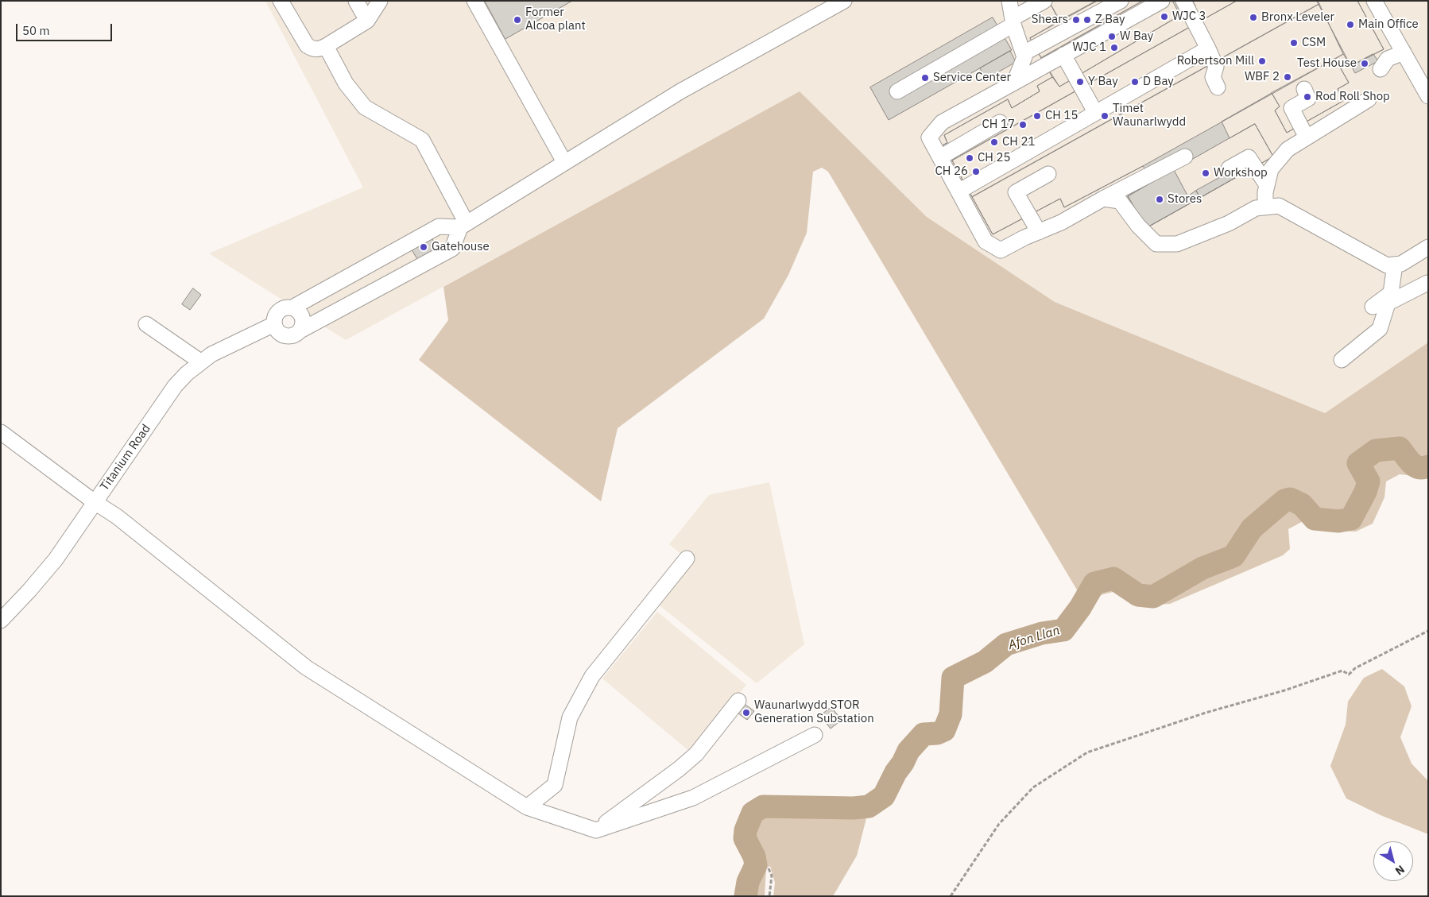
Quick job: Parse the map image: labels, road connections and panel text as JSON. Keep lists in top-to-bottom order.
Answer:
{
  "streets": {
    "street": ["Titanium Road"]
  },
  "water": ["Afon Llan"],
  "places": [
    "WJC 3",
    "Bronx Leveler",
    "Former Alcoa plant",
    "Shears",
    "Z Bay",
    "Main Office",
    "W Bay",
    "CSM",
    "WJC 1",
    "Robertson Mill",
    "Test House",
    "WBF 2",
    "Service Center",
    "Y Bay",
    "D Bay",
    "Rod Roll Shop",
    "CH 15",
    "Timet Waunarlwydd",
    "CH 17",
    "CH 21",
    "CH 25",
    "CH 26",
    "Workshop",
    "Stores",
    "Gatehouse",
    "Waunarlwydd STOR Generation Substation"
  ],
  "scale_bar": "50 m",
  "north": "bottom right"
}
